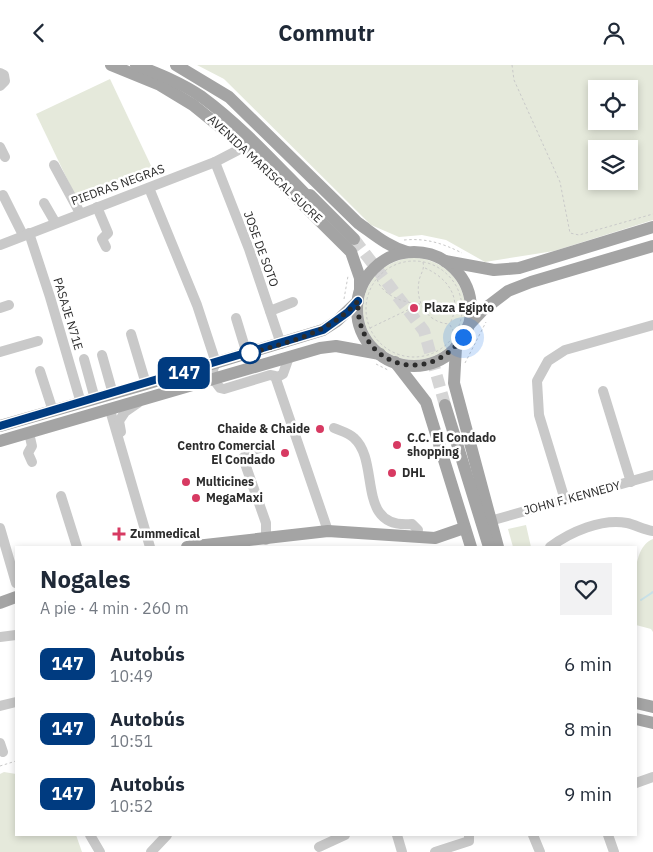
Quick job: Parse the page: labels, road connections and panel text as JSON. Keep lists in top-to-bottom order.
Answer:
{
  "streets": {
    "main road": ["AVENIDA MARISCAL SUCRE"],
    "street": [
      "PIEDRAS NEGRAS",
      "JOSE DE SOTO",
      "PASAJE N71E",
      "JOHN F. KENNEDY"
    ]
  },
  "crossings": [
    ["AVENIDA MARISCAL SUCRE", "PIEDRAS NEGRAS"],
    ["PIEDRAS NEGRAS", "JOSE DE SOTO"],
    ["PIEDRAS NEGRAS", "PASAJE N71E"]
  ],
  "places": {
    "other": [
      "Plaza Egipto",
      "Chaide & Chaide",
      "C.C. El Condado shopping",
      "Centro Comercial El Condado",
      "DHL",
      "Multicines",
      "MegaMaxi"
    ],
    "health": ["Zummedical"]
  },
  "lines": ["bus line 147"],
  "page": {
    "header": "Commutr",
    "on_map": "147",
    "heading": ["Nogales", "A pie · 4 min · 260 m"],
    "list": [
      {
        "mark": "147",
        "name": "Autobús",
        "note": "10:49",
        "value": "6 min"
      },
      {
        "mark": "147",
        "name": "Autobús",
        "note": "10:51",
        "value": "8 min"
      },
      {
        "mark": "147",
        "name": "Autobús",
        "note": "10:52",
        "value": "9 min"
      }
    ]
  }
}
